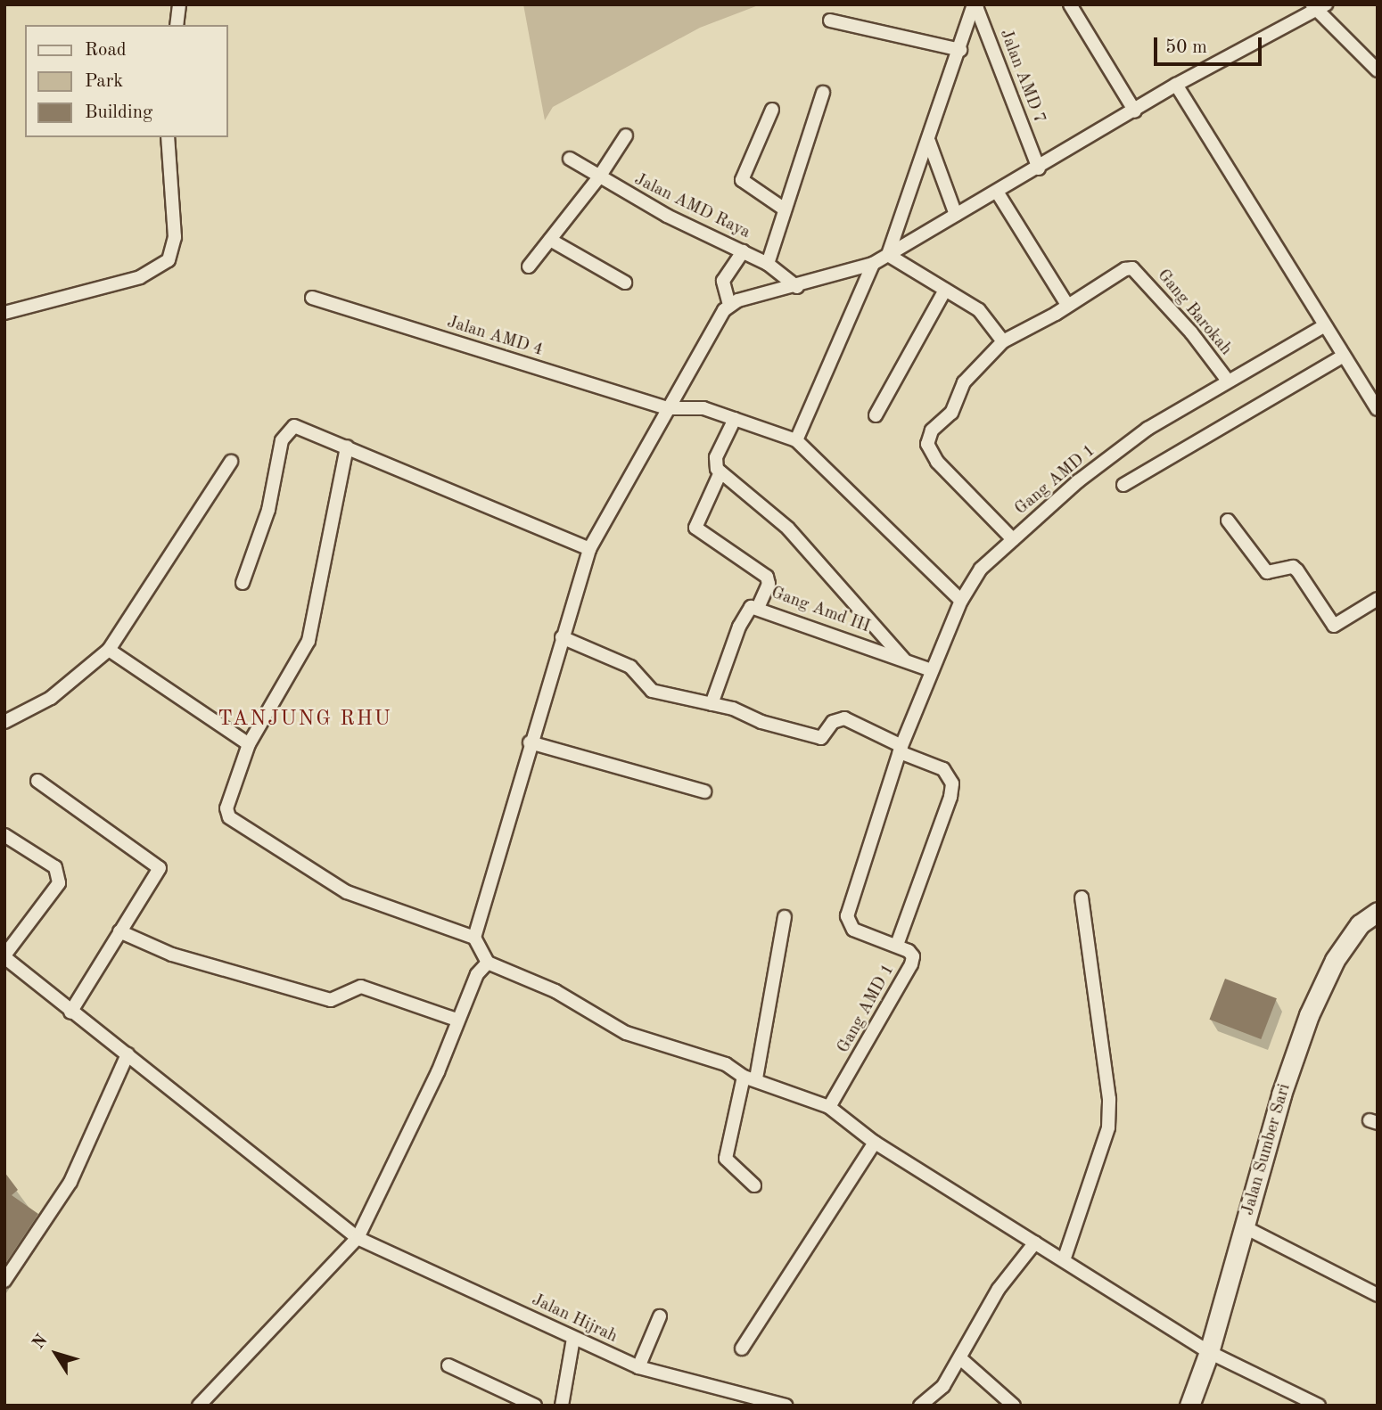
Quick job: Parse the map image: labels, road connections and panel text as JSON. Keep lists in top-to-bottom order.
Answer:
{
  "streets": {
    "street": [
      "Jalan AMD 7",
      "Jalan AMD Raya",
      "Gang Barokah",
      "Jalan AMD 4",
      "Gang AMD 1",
      "Gang Amd III",
      "Jalan Sumber Sari",
      "Jalan Hijrah"
    ]
  },
  "crossings": [
    ["Gang Barokah", "Gang AMD 1"],
    ["Gang AMD 1", "Gang Amd III"]
  ],
  "districts": ["TANJUNG RHU"],
  "legend": ["Road", "Park", "Building"],
  "scale_bar": "50 m",
  "north": "top left"
}
